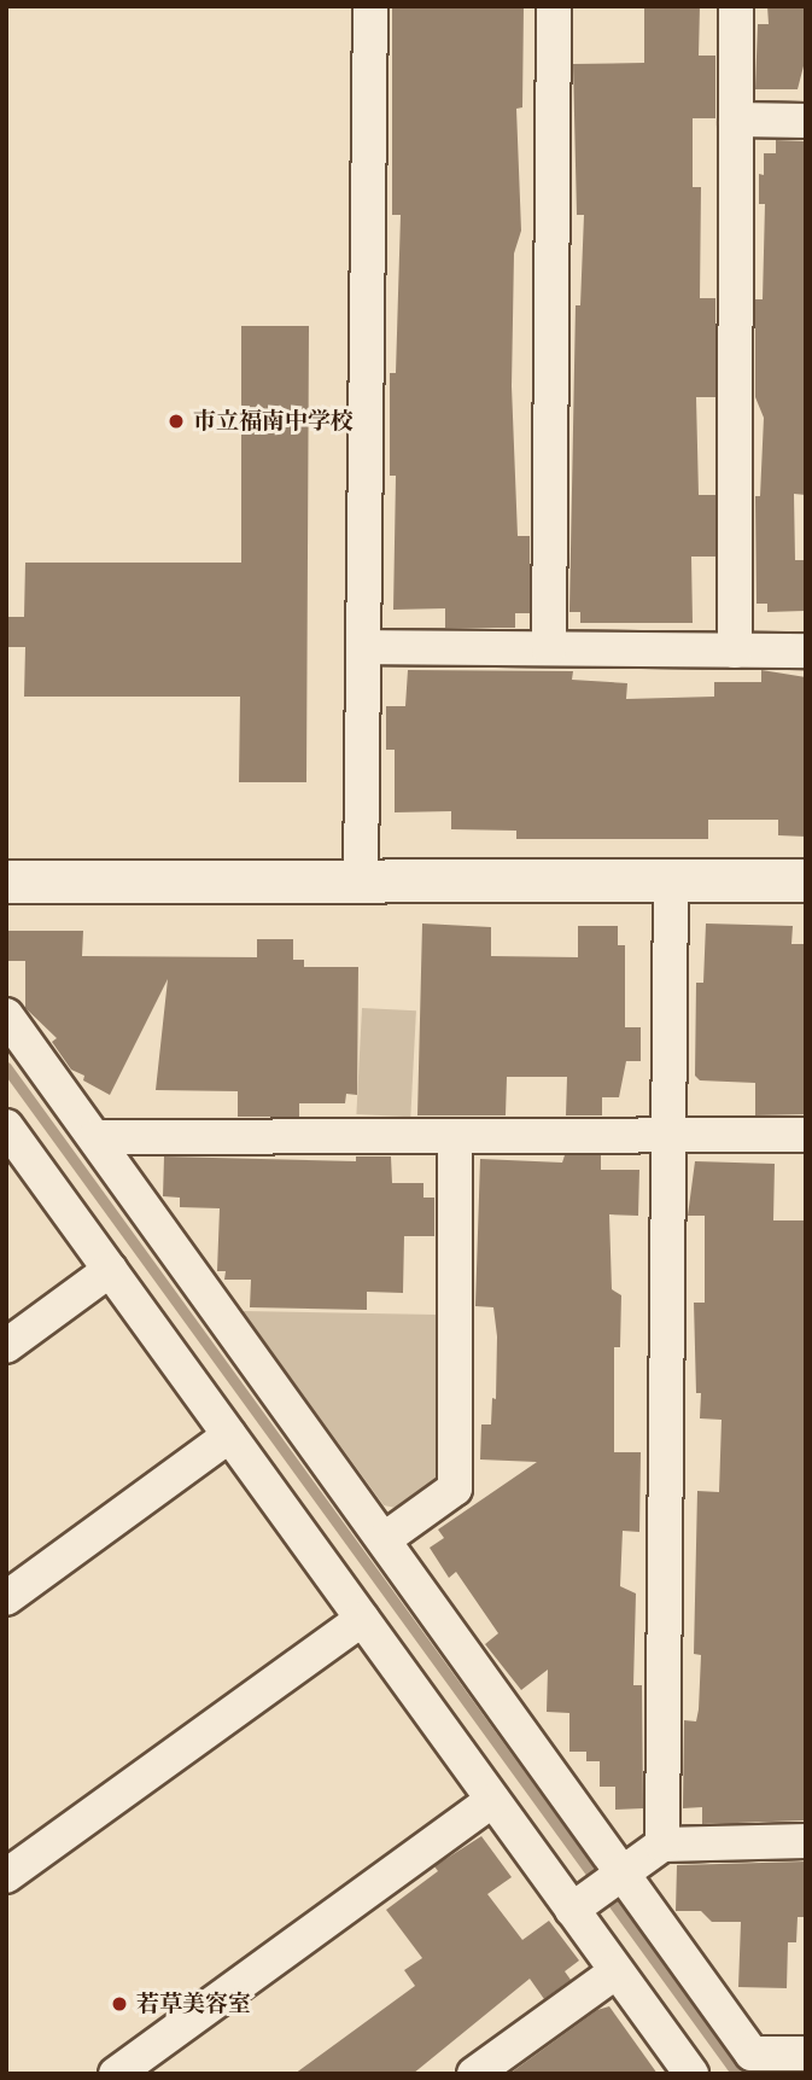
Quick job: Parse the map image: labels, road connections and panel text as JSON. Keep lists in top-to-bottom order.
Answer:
{
  "places": ["市立福南中学校", "若草美容室"]
}
